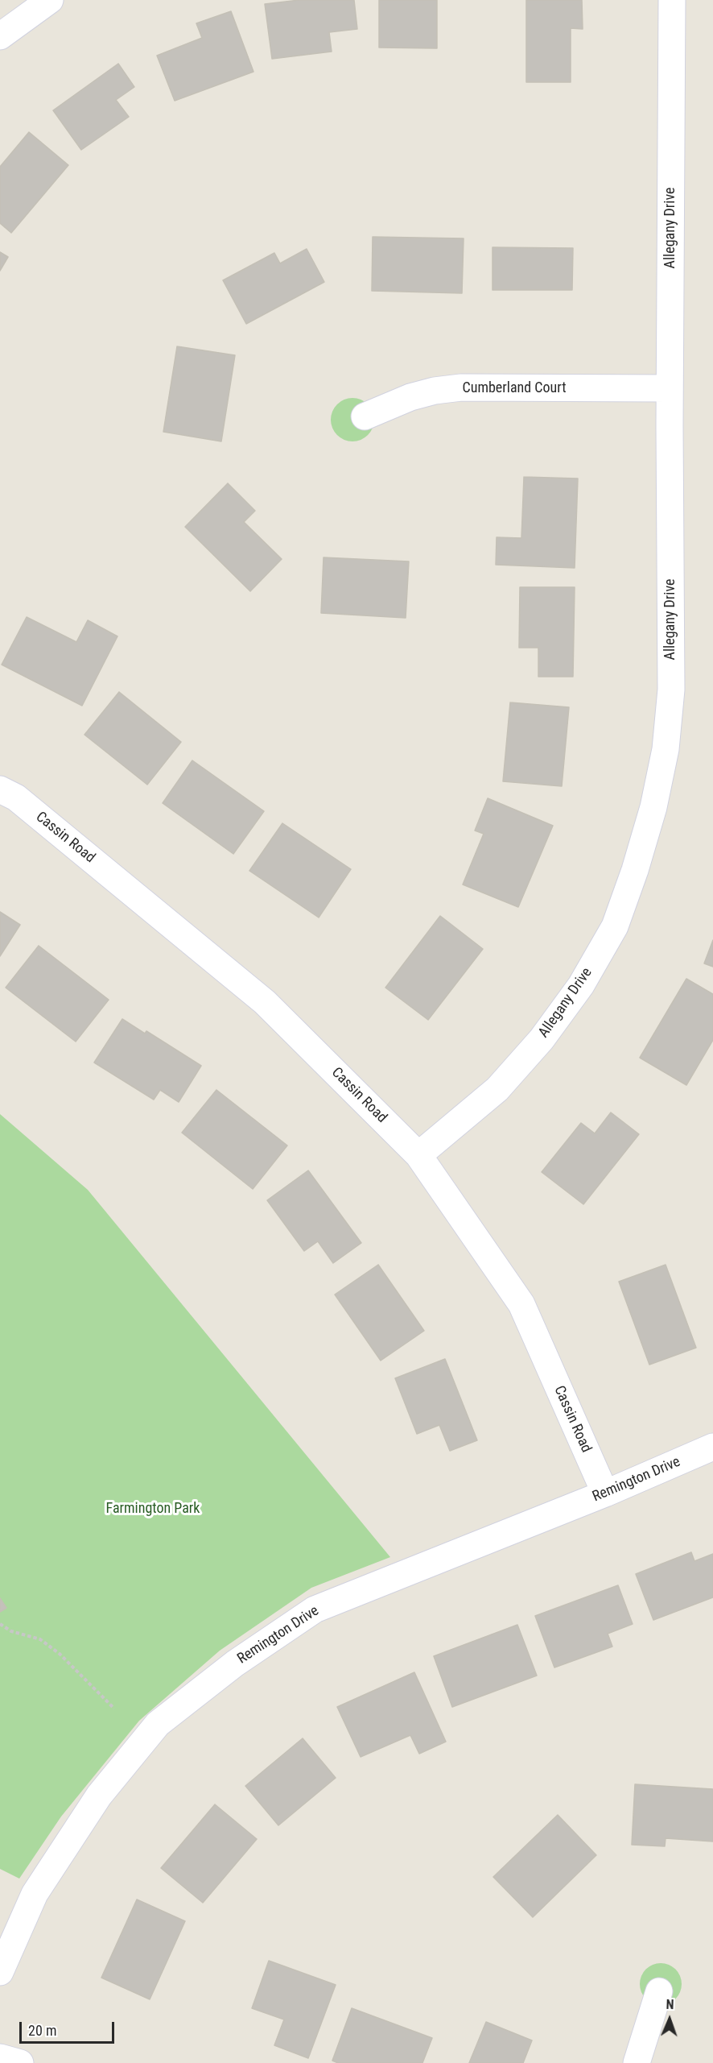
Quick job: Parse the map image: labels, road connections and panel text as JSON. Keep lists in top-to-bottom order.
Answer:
{
  "streets": {
    "street": [
      "Allegany Drive",
      "Cumberland Court",
      "Cassin Road",
      "Remington Drive"
    ]
  },
  "crossings": [
    ["Allegany Drive", "Cumberland Court"],
    ["Allegany Drive", "Cassin Road"],
    ["Cassin Road", "Remington Drive"]
  ],
  "parks": ["Farmington Park"],
  "scale_bar": "20 m",
  "north": "top"
}
